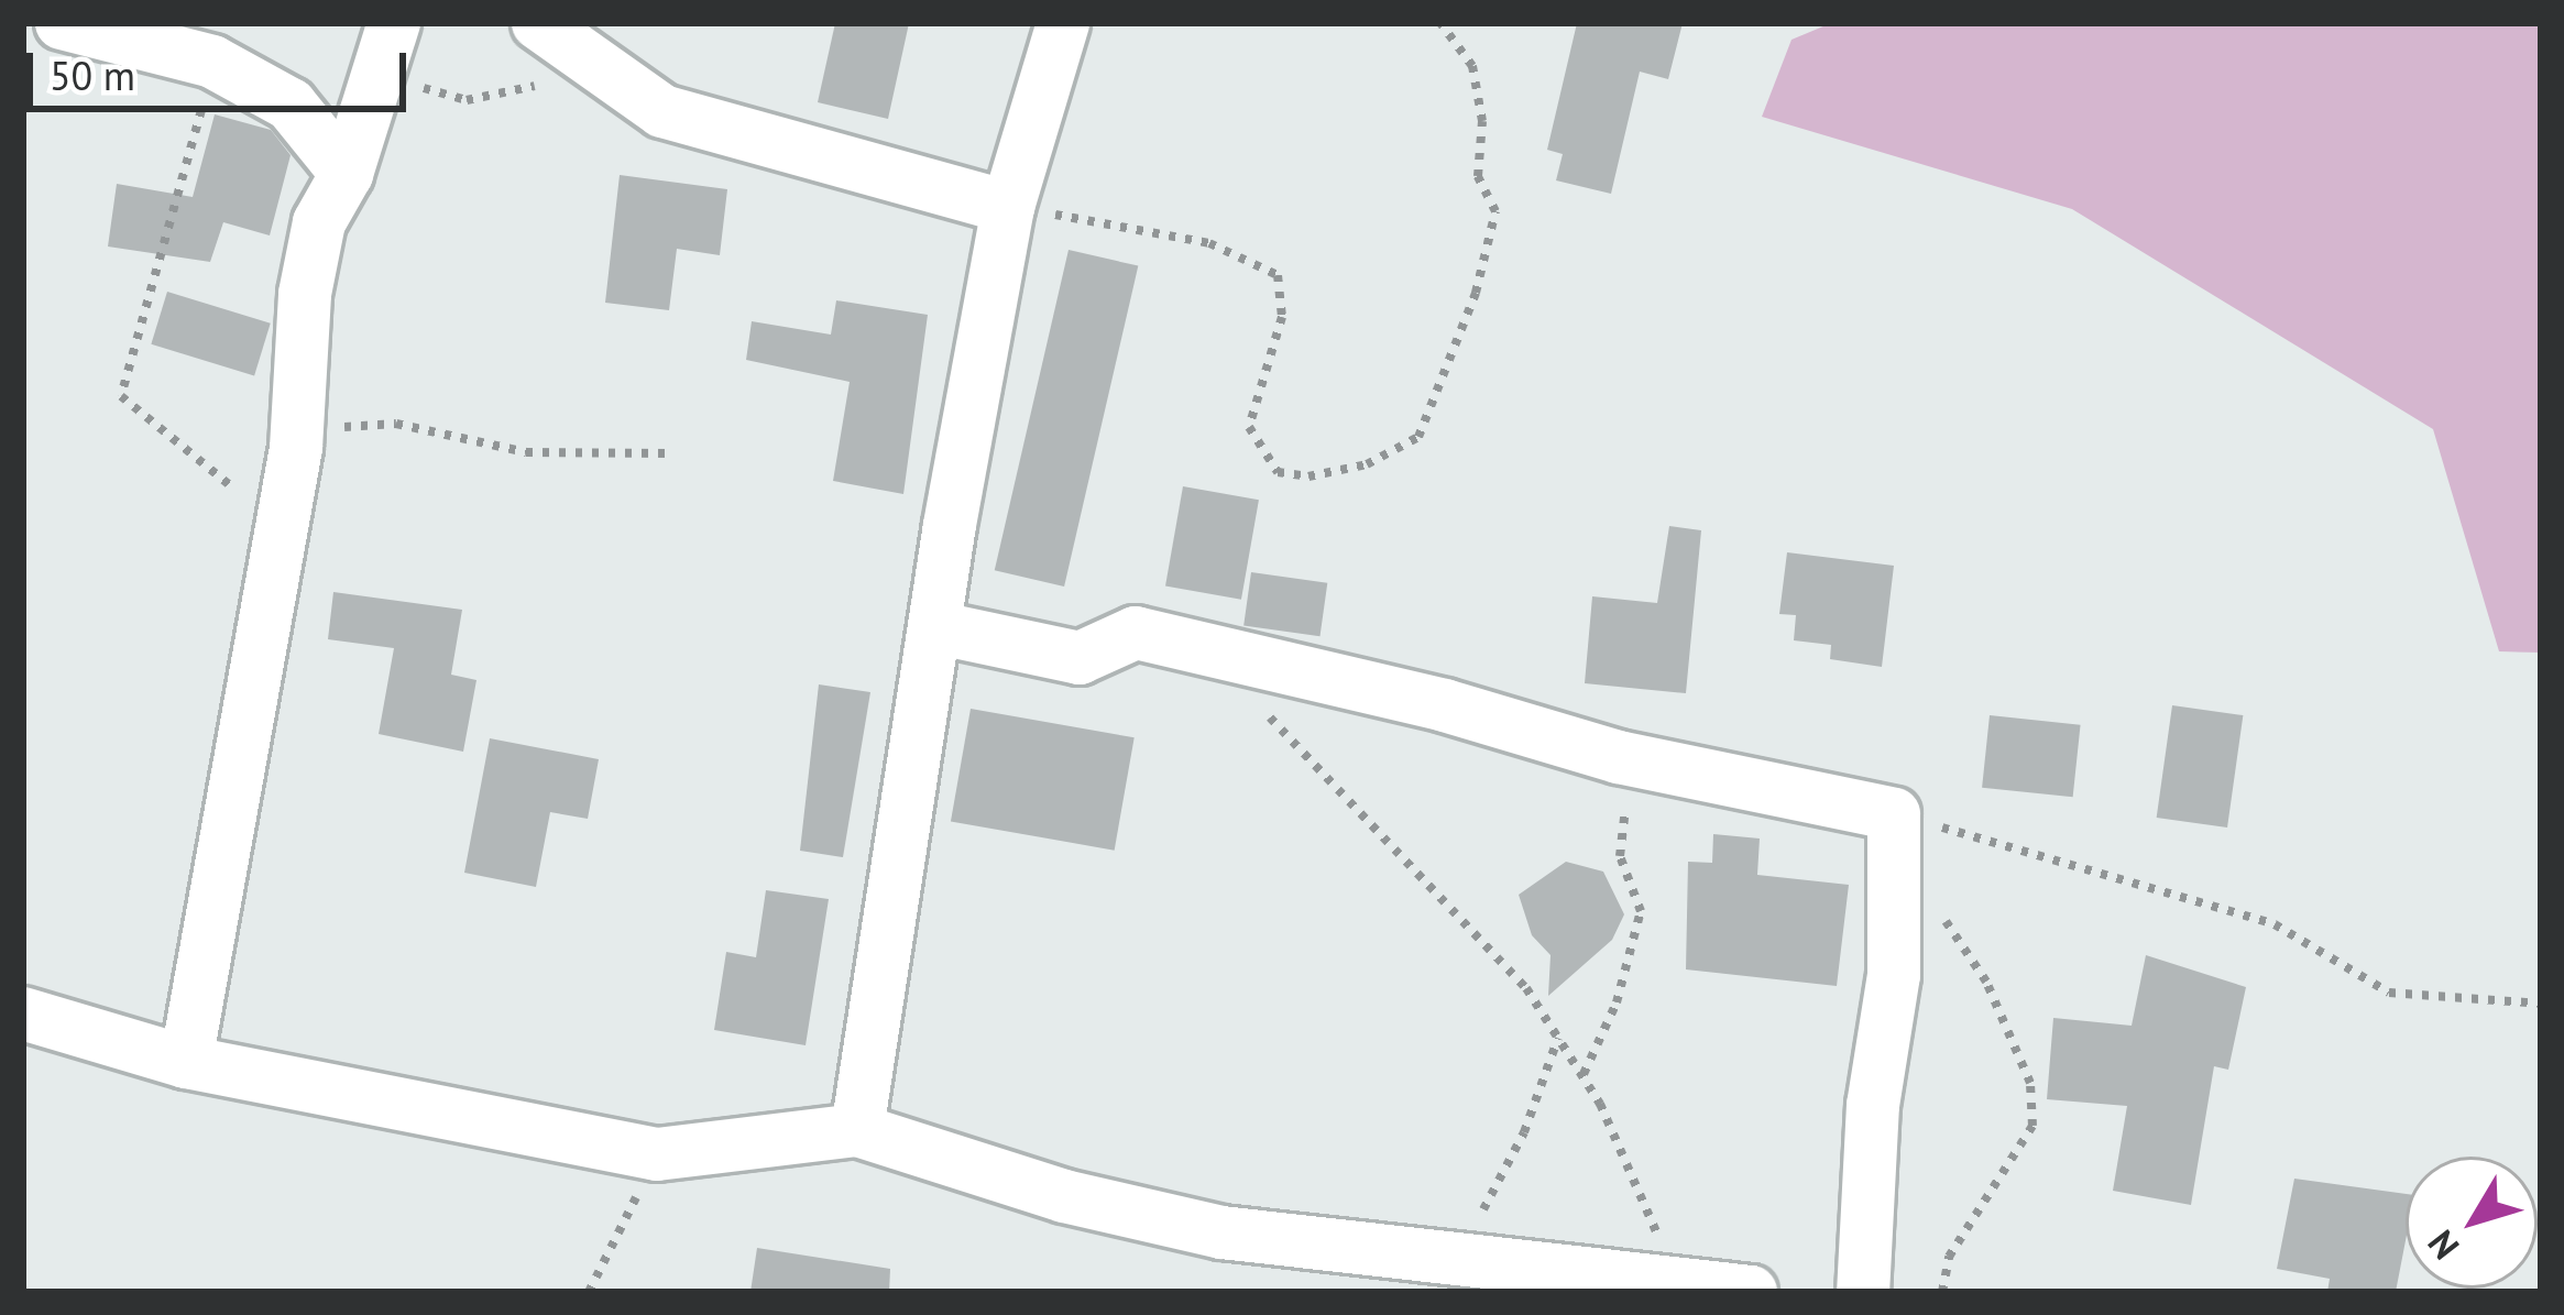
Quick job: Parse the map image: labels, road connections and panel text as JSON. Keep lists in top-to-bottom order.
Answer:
{
  "scale_bar": "50 m",
  "north": "bottom left"
}
